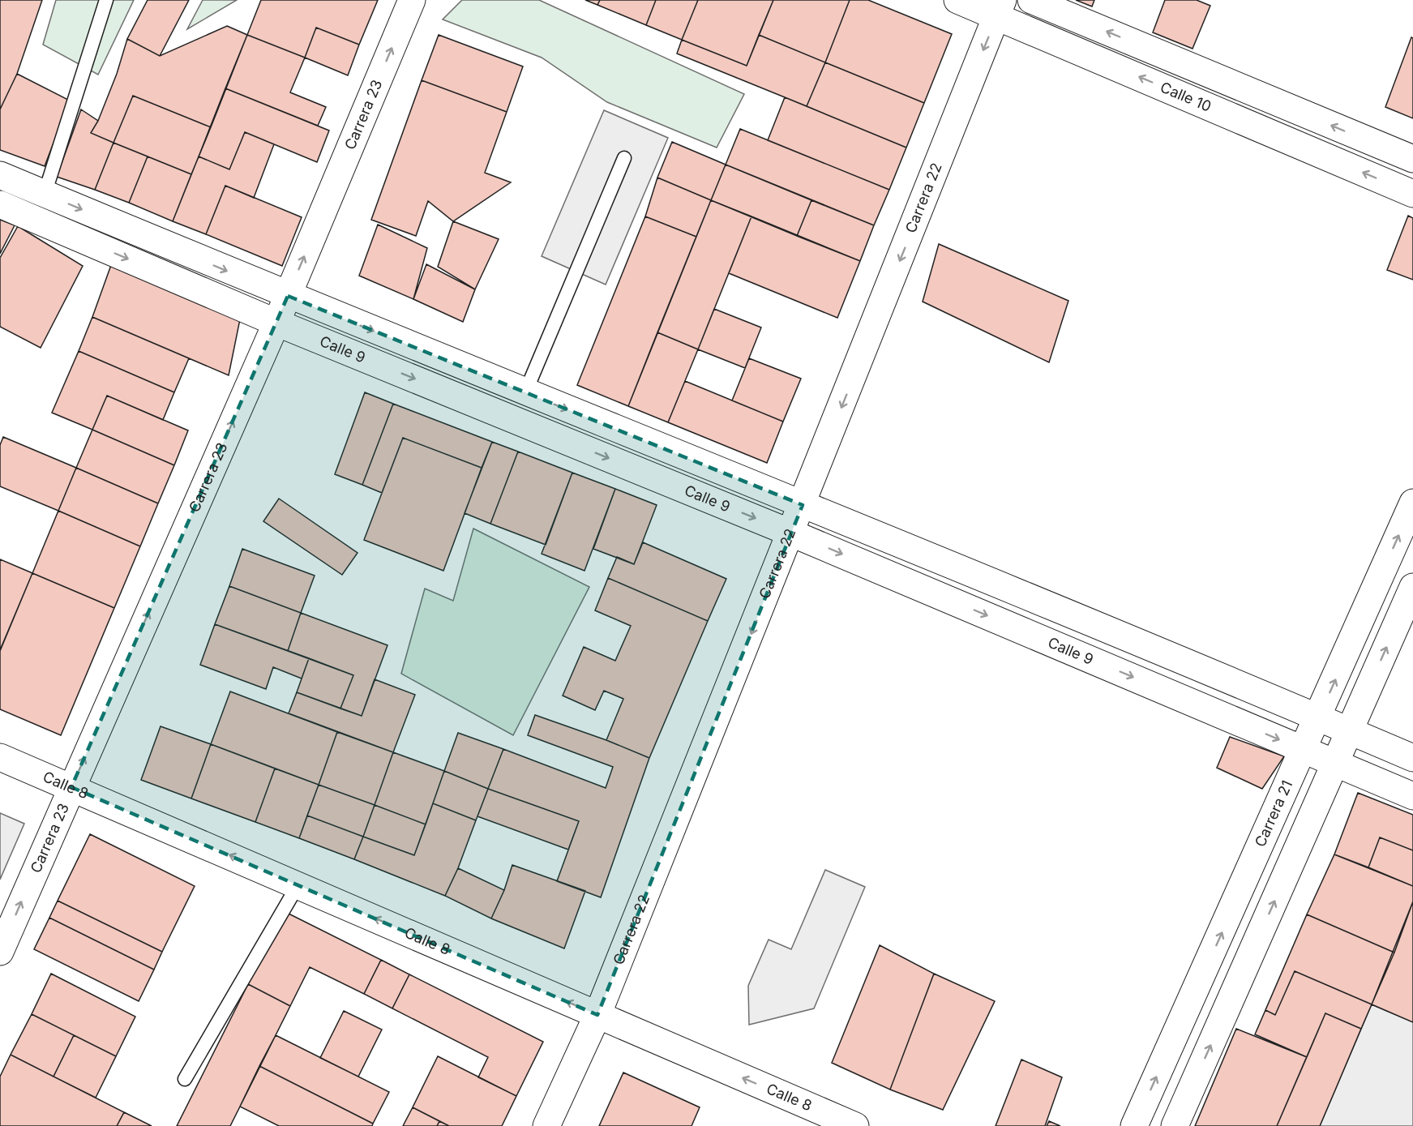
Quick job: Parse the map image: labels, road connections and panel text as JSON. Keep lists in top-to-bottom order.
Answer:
{
  "streets": {
    "street": [
      "Calle 10",
      "Carrera 23",
      "Carrera 22",
      "Calle 9",
      "Calle 8",
      "Carrera 21"
    ]
  },
  "crossings": [
    ["Calle 10", "Carrera 22"],
    ["Carrera 23", "Calle 9"],
    ["Carrera 23", "Calle 8"],
    ["Carrera 22", "Calle 9"],
    ["Carrera 22", "Calle 8"],
    ["Calle 9", "Carrera 21"]
  ],
  "one_way": [
    "Calle 10",
    "Carrera 23",
    "Carrera 22",
    "Calle 9",
    "Calle 8"
  ]
}
